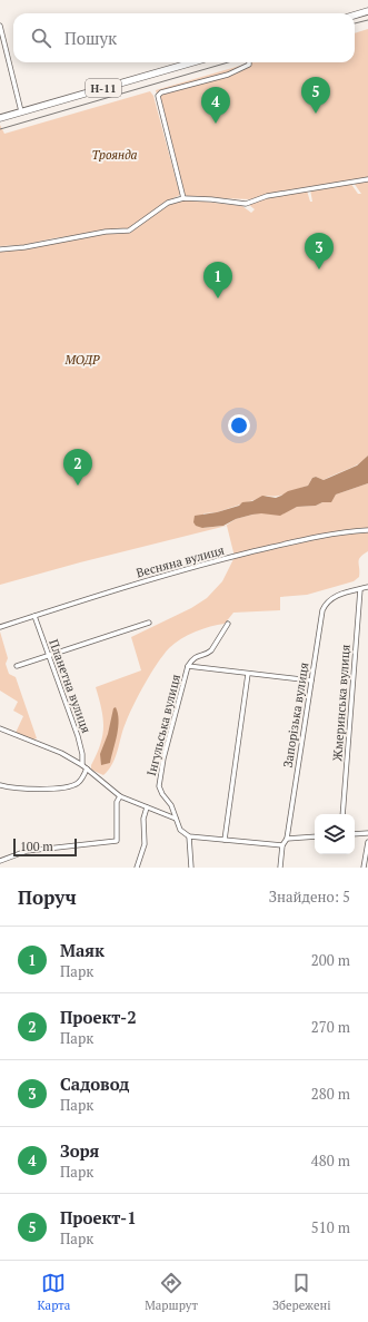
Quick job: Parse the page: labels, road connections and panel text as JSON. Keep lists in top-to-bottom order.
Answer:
{
  "streets": {
    "main road": ["Н-11"],
    "street": [
      "Весняна вулиця",
      "Планетна вулиця",
      "Жмеринська вулиця",
      "Запорізька вулиця",
      "Інгульська вулиця"
    ]
  },
  "crossings": [
    ["Весняна вулиця", "Планетна вулиця"],
    ["Жмеринська вулиця", "Запорізька вулиця"]
  ],
  "parks": ["Троянда", "МОДР"],
  "scale_bar": "100 m",
  "page": {
    "search": "Пошук",
    "pins": [
      "5",
      "4",
      "3",
      "1",
      "2"
    ],
    "scale": "100 m",
    "heading": ["Поруч", "Знайдено: 5"],
    "list": [
      {
        "mark": "1",
        "name": "Маяк",
        "note": "Парк",
        "value": "200 m"
      },
      {
        "mark": "2",
        "name": "Проект-2",
        "note": "Парк",
        "value": "270 m"
      },
      {
        "mark": "3",
        "name": "Садовод",
        "note": "Парк",
        "value": "280 m"
      },
      {
        "mark": "4",
        "name": "Зоря",
        "note": "Парк",
        "value": "480 m"
      },
      {
        "mark": "5",
        "name": "Проект-1",
        "note": "Парк",
        "value": "510 m"
      }
    ],
    "nav": ["Карта", "Маршрут", "Збережені"]
  }
}
